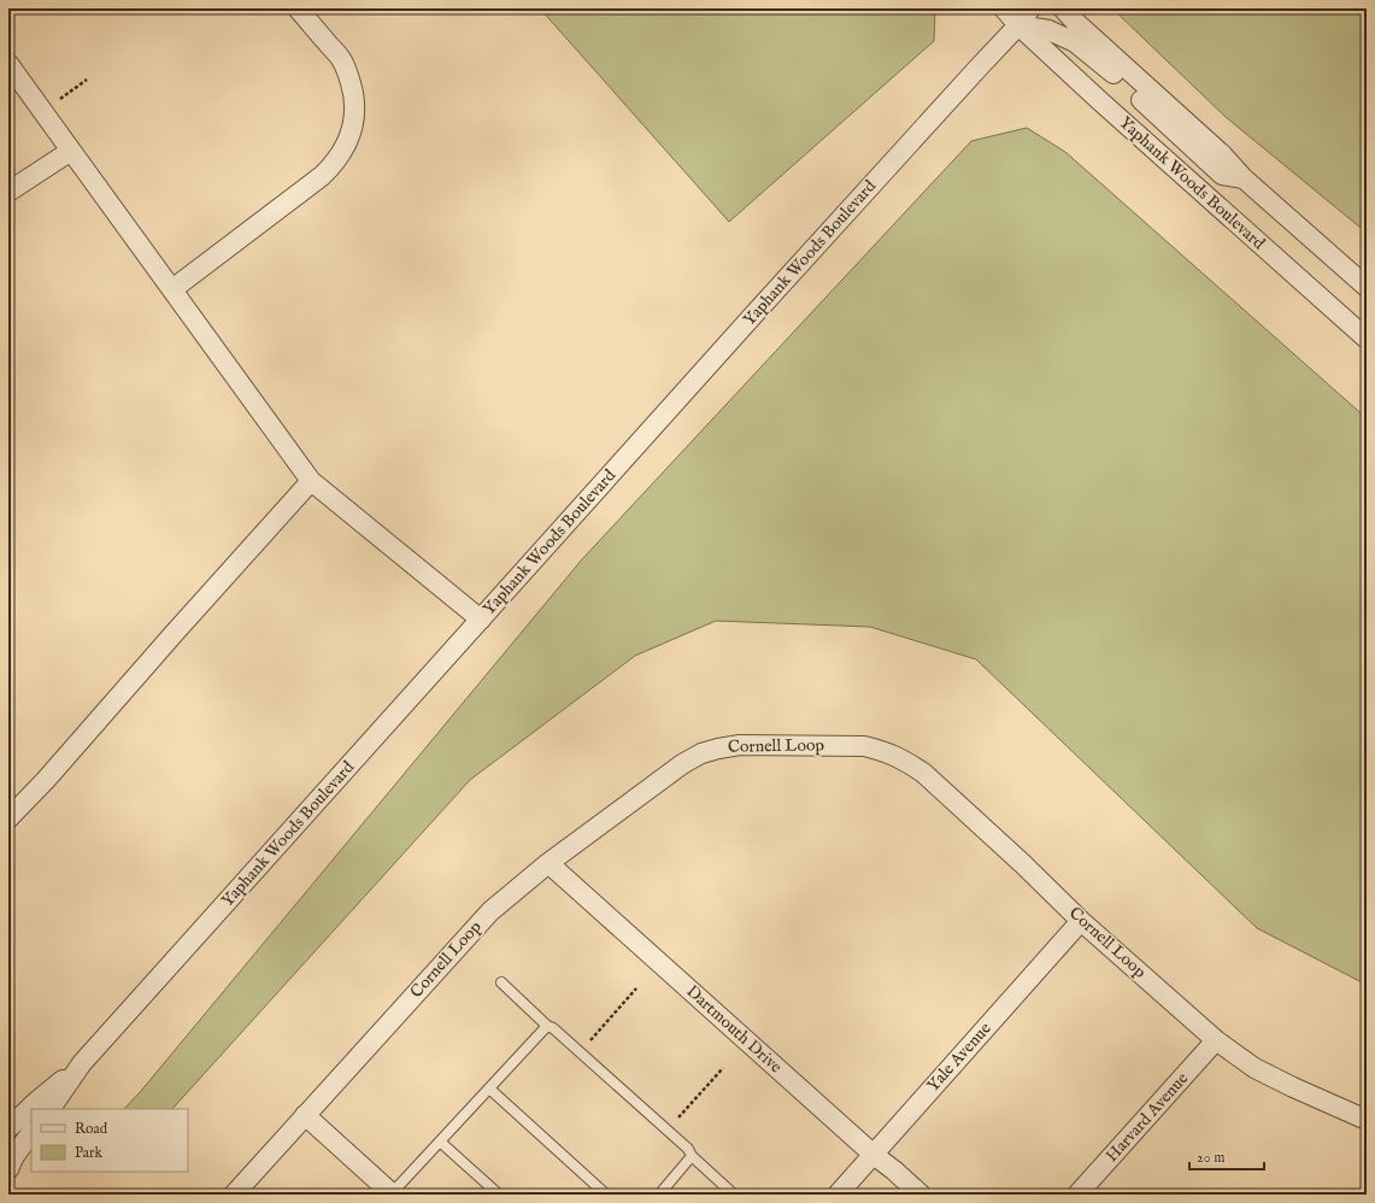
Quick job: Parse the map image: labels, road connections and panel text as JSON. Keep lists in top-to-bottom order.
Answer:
{
  "streets": {
    "street": [
      "Yaphank Woods Boulevard",
      "Cornell Loop",
      "Dartmouth Drive",
      "Yale Avenue",
      "Harvard Avenue"
    ]
  },
  "crossings": [
    ["Cornell Loop", "Dartmouth Drive"],
    ["Cornell Loop", "Yale Avenue"],
    ["Cornell Loop", "Harvard Avenue"],
    ["Dartmouth Drive", "Yale Avenue"]
  ],
  "legend": ["Road", "Park"],
  "scale_bar": "20 m"
}
